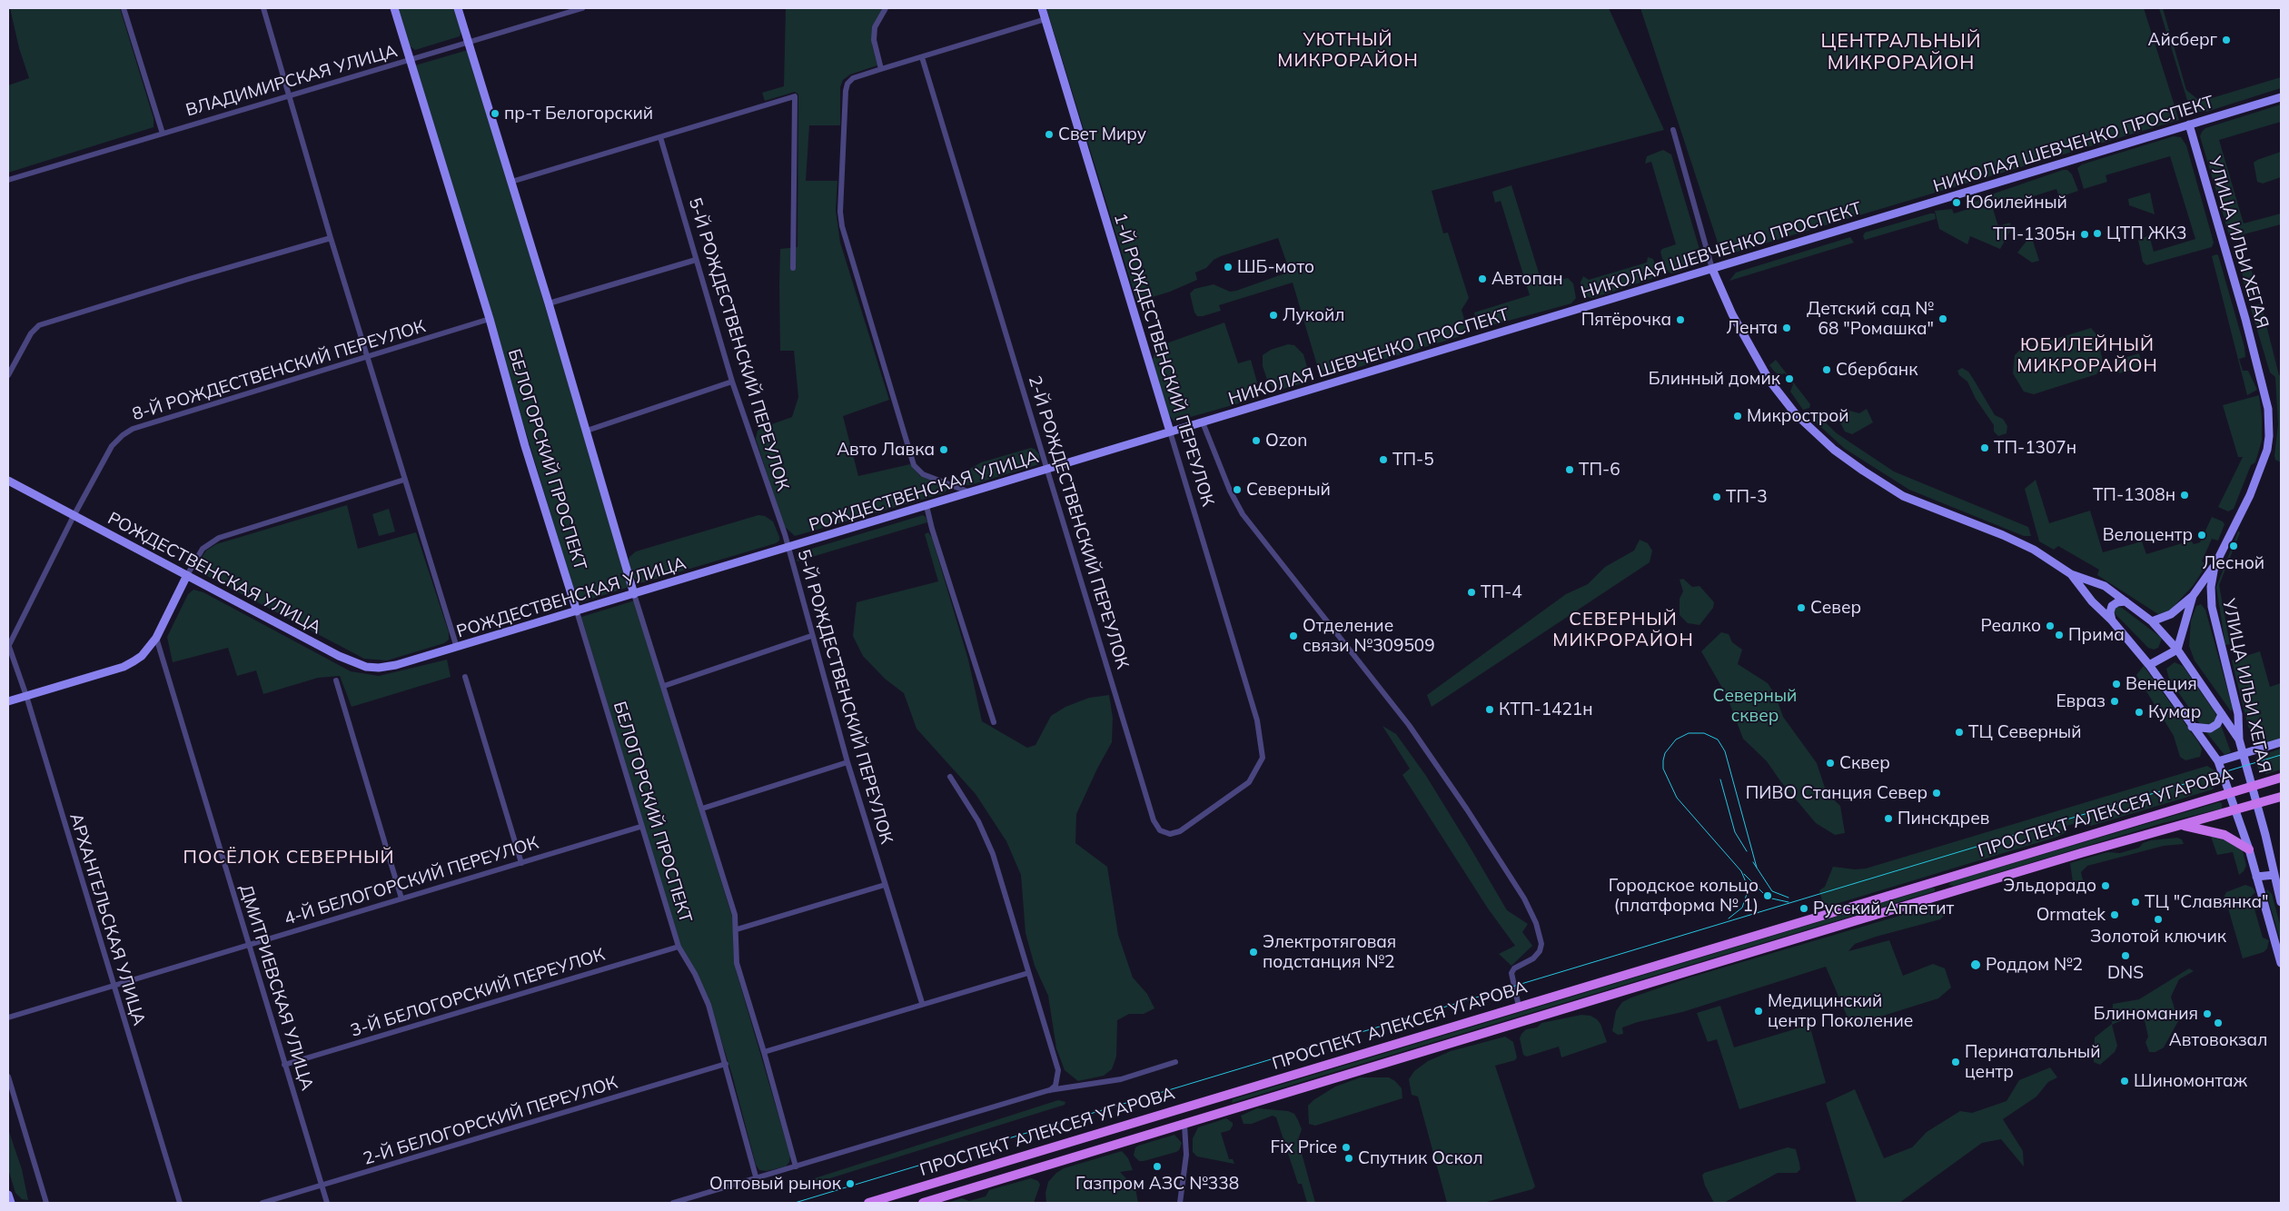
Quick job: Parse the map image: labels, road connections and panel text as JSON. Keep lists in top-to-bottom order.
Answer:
{
  "streets": {
    "main road": [
      "НИКОЛАЯ ШЕВЧЕНКО ПРОСПЕКТ",
      "УЛИЦА ИЛЬИ ХЕГАЯ",
      "1-Й РОЖДЕСТВЕНСКИЙ ПЕРЕУЛОК",
      "БЕЛОГОРСКИЙ ПРОСПЕКТ",
      "РОЖДЕСТВЕНСКАЯ УЛИЦА",
      "ПРОСПЕКТ АЛЕКСЕЯ УГАРОВА"
    ],
    "street": [
      "ВЛАДИМИРСКАЯ УЛИЦА",
      "5-Й РОЖДЕСТВЕНСКИЙ ПЕРЕУЛОК",
      "8-Й РОЖДЕСТВЕНСКИЙ ПЕРЕУЛОК",
      "2-Й РОЖДЕСТВЕНСКИЙ ПЕРЕУЛОК",
      "4-Й БЕЛОГОРСКИЙ ПЕРЕУЛОК",
      "АРХАНГЕЛЬСКАЯ УЛИЦА",
      "ДМИТРИЕВСКАЯ УЛИЦА",
      "3-Й БЕЛОГОРСКИЙ ПЕРЕУЛОК",
      "2-Й БЕЛОГОРСКИЙ ПЕРЕУЛОК"
    ]
  },
  "crossings": [
    ["ВЛАДИМИРСКАЯ УЛИЦА", "БЕЛОГОРСКИЙ ПРОСПЕКТ"],
    ["НИКОЛАЯ ШЕВЧЕНКО ПРОСПЕКТ", "УЛИЦА ИЛЬИ ХЕГАЯ"],
    ["НИКОЛАЯ ШЕВЧЕНКО ПРОСПЕКТ", "1-Й РОЖДЕСТВЕНСКИЙ ПЕРЕУЛОК"],
    ["НИКОЛАЯ ШЕВЧЕНКО ПРОСПЕКТ", "РОЖДЕСТВЕНСКАЯ УЛИЦА"],
    ["УЛИЦА ИЛЬИ ХЕГАЯ", "ПРОСПЕКТ АЛЕКСЕЯ УГАРОВА"],
    ["5-Й РОЖДЕСТВЕНСКИЙ ПЕРЕУЛОК", "РОЖДЕСТВЕНСКАЯ УЛИЦА"],
    ["1-Й РОЖДЕСТВЕНСКИЙ ПЕРЕУЛОК", "РОЖДЕСТВЕНСКАЯ УЛИЦА"],
    ["1-Й РОЖДЕСТВЕНСКИЙ ПЕРЕУЛОК", "2-Й РОЖДЕСТВЕНСКИЙ ПЕРЕУЛОК"],
    ["8-Й РОЖДЕСТВЕНСКИЙ ПЕРЕУЛОК", "БЕЛОГОРСКИЙ ПРОСПЕКТ"],
    ["8-Й РОЖДЕСТВЕНСКИЙ ПЕРЕУЛОК", "РОЖДЕСТВЕНСКАЯ УЛИЦА"],
    ["8-Й РОЖДЕСТВЕНСКИЙ ПЕРЕУЛОК", "АРХАНГЕЛЬСКАЯ УЛИЦА"],
    ["БЕЛОГОРСКИЙ ПРОСПЕКТ", "РОЖДЕСТВЕНСКАЯ УЛИЦА"],
    ["БЕЛОГОРСКИЙ ПРОСПЕКТ", "4-Й БЕЛОГОРСКИЙ ПЕРЕУЛОК"],
    ["БЕЛОГОРСКИЙ ПРОСПЕКТ", "3-Й БЕЛОГОРСКИЙ ПЕРЕУЛОК"],
    ["БЕЛОГОРСКИЙ ПРОСПЕКТ", "2-Й БЕЛОГОРСКИЙ ПЕРЕУЛОК"],
    ["РОЖДЕСТВЕНСКАЯ УЛИЦА", "2-Й РОЖДЕСТВЕНСКИЙ ПЕРЕУЛОК"],
    ["4-Й БЕЛОГОРСКИЙ ПЕРЕУЛОК", "АРХАНГЕЛЬСКАЯ УЛИЦА"],
    ["4-Й БЕЛОГОРСКИЙ ПЕРЕУЛОК", "ДМИТРИЕВСКАЯ УЛИЦА"],
    ["ДМИТРИЕВСКАЯ УЛИЦА", "3-Й БЕЛОГОРСКИЙ ПЕРЕУЛОК"],
    ["ДМИТРИЕВСКАЯ УЛИЦА", "2-Й БЕЛОГОРСКИЙ ПЕРЕУЛОК"]
  ],
  "districts": [
    "УЮТНЫЙ МИКРОРАЙОН",
    "ЦЕНТРАЛЬНЫЙ МИКРОРАЙОН",
    "ЮБИЛЕЙНЫЙ МИКРОРАЙОН",
    "СЕВЕРНЫЙ МИКРОРАЙОН",
    "ПОСЁЛОК СЕВЕРНЫЙ"
  ],
  "parks": ["Северный сквер"],
  "places": [
    "Айсберг",
    "пр-т Белогорский",
    "Свет Миру",
    "Юбилейный",
    "ЦТП ЖК3",
    "ТП-1305н",
    "ШБ-мото",
    "Автопан",
    "Лукойл",
    "Детский сад № 68 \"Ромашка\"",
    "Пятёрочка",
    "Лента",
    "Сбербанк",
    "Блинный домик",
    "Микрострой",
    "Ozon",
    "ТП-1307н",
    "Авто Лавка",
    "ТП-5",
    "ТП-6",
    "Северный",
    "ТП-1308н",
    "ТП-3",
    "Велоцентр",
    "Лесной",
    "ТП-4",
    "Север",
    "Реалко",
    "Прима",
    "Отделение связи №309509",
    "Венеция",
    "Евраз",
    "КТП-1421н",
    "Кумар",
    "ТЦ Северный",
    "Сквер",
    "ПИВО Станция Север",
    "Пинскдрев",
    "Эльдорадо",
    "Городское кольцо (платформа № 1)",
    "ТЦ \"Славянка\"",
    "Русский Аппетит",
    "Ormatek",
    "Золотой ключик",
    "Электротяговая подстанция №2",
    "DNS",
    "Роддом №2",
    "Медицинский центр Поколение",
    "Блиномания",
    "Автовокзал",
    "Перинатальный центр",
    "Шиномонтаж",
    "Fix Price",
    "Спутник Оскол",
    "Газпром АЗС №338",
    "Оптовый рынок"
  ]
}
